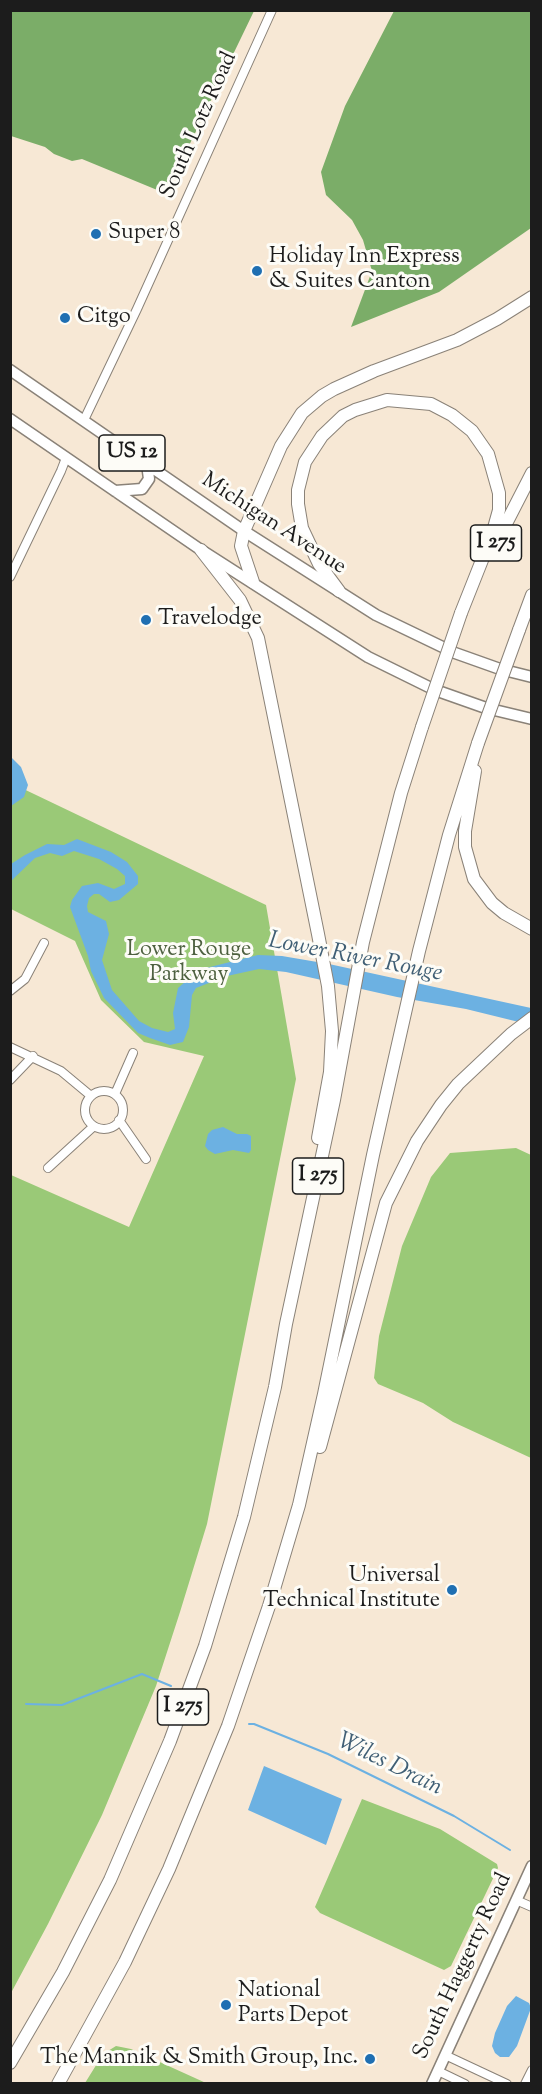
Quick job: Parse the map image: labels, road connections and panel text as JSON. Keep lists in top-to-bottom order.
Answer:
{
  "streets": {
    "highway": ["I 275"],
    "main road": ["US 12", "Michigan Avenue", "South Haggerty Road"],
    "street": ["South Lotz Road"]
  },
  "crossings": [
    ["South Lotz Road", "Michigan Avenue"]
  ],
  "water": ["Lower River Rouge", "Wiles Drain"],
  "parks": ["Lower Rouge Parkway"],
  "places": [
    "Super 8",
    "Holiday Inn Express & Suites Canton",
    "Citgo",
    "Travelodge",
    "Universal Technical Institute",
    "National Parts Depot",
    "The Mannik & Smith Group, Inc."
  ]
}
